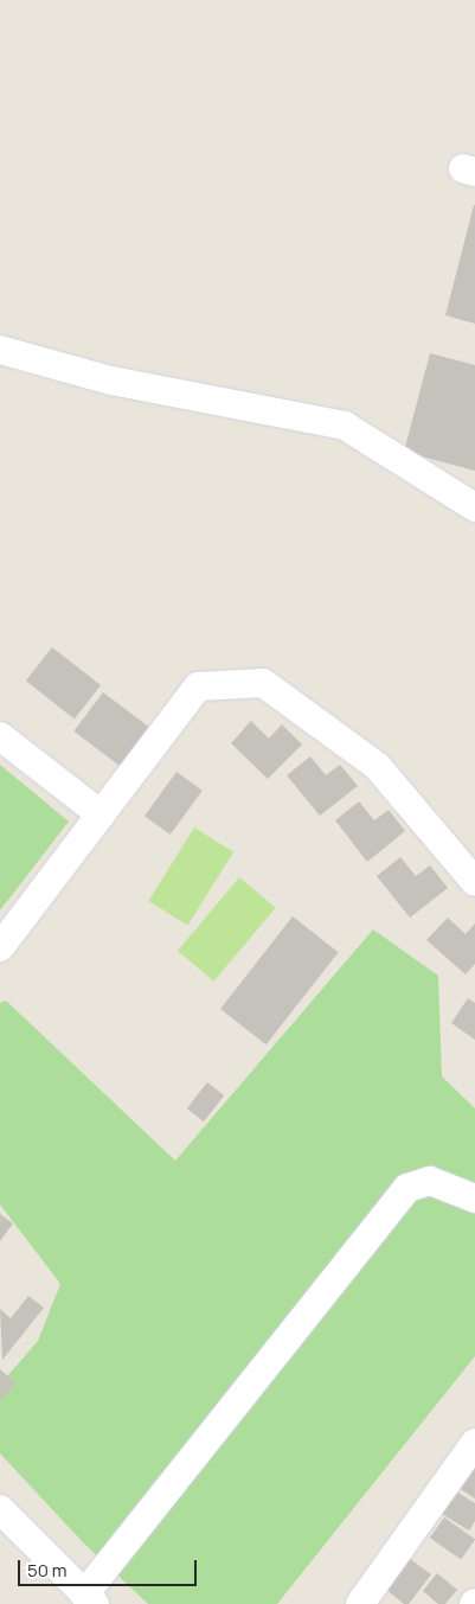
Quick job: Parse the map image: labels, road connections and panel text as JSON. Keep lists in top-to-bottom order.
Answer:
{
  "scale_bar": "50 m"
}
